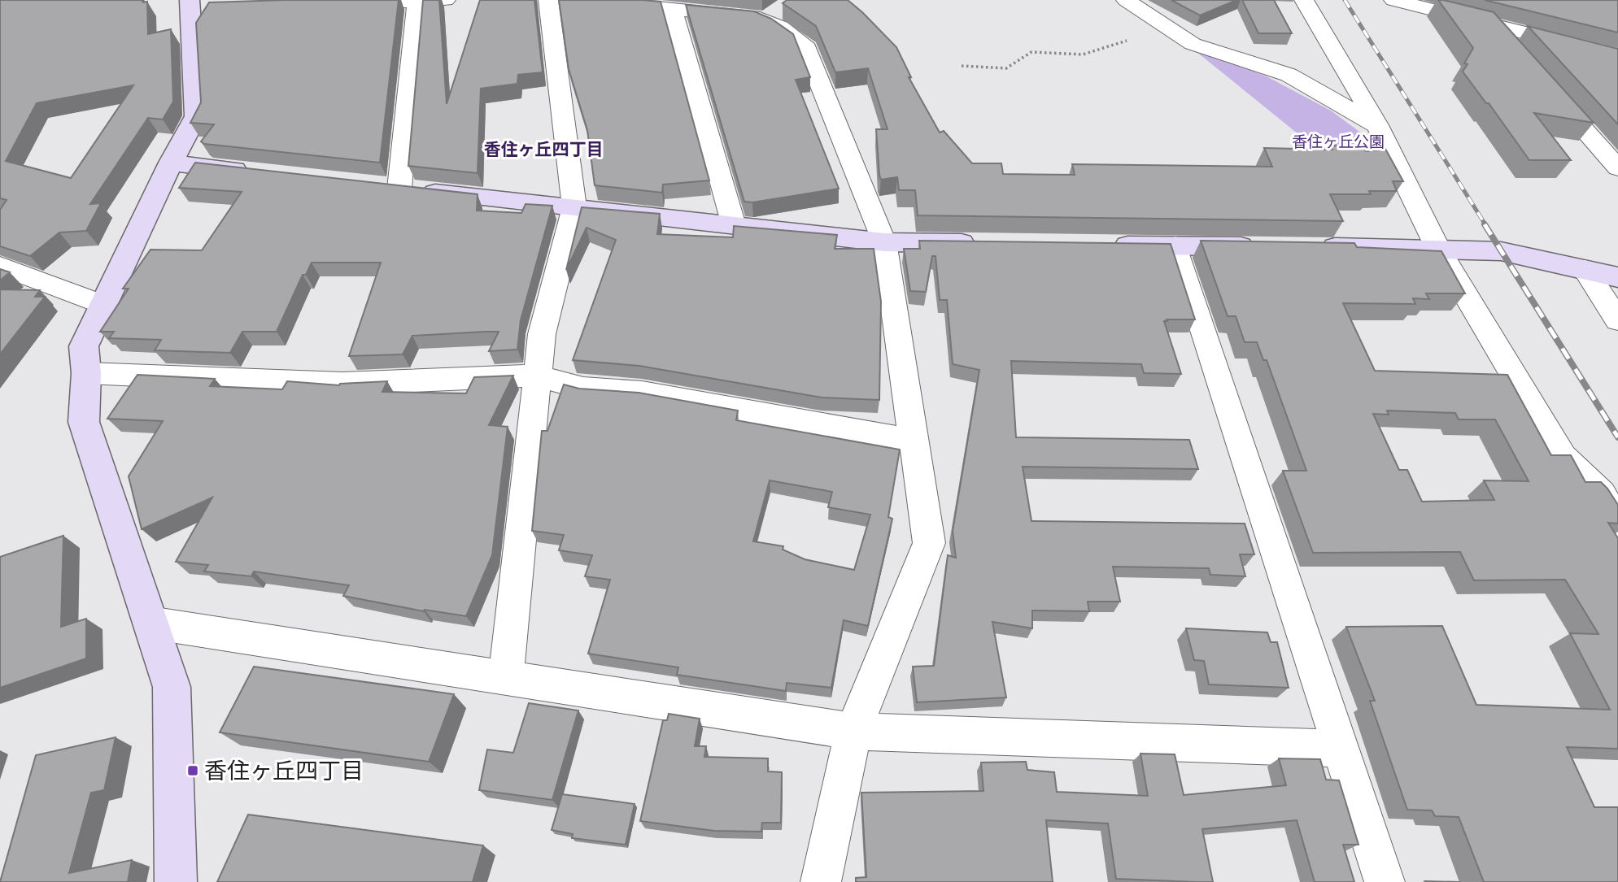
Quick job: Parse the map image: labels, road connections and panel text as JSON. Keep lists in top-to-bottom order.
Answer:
{
  "districts": ["香住ヶ丘四丁目"],
  "parks": ["香住ヶ丘公園"],
  "places": {
    "transit": ["香住ヶ丘四丁目"]
  }
}
